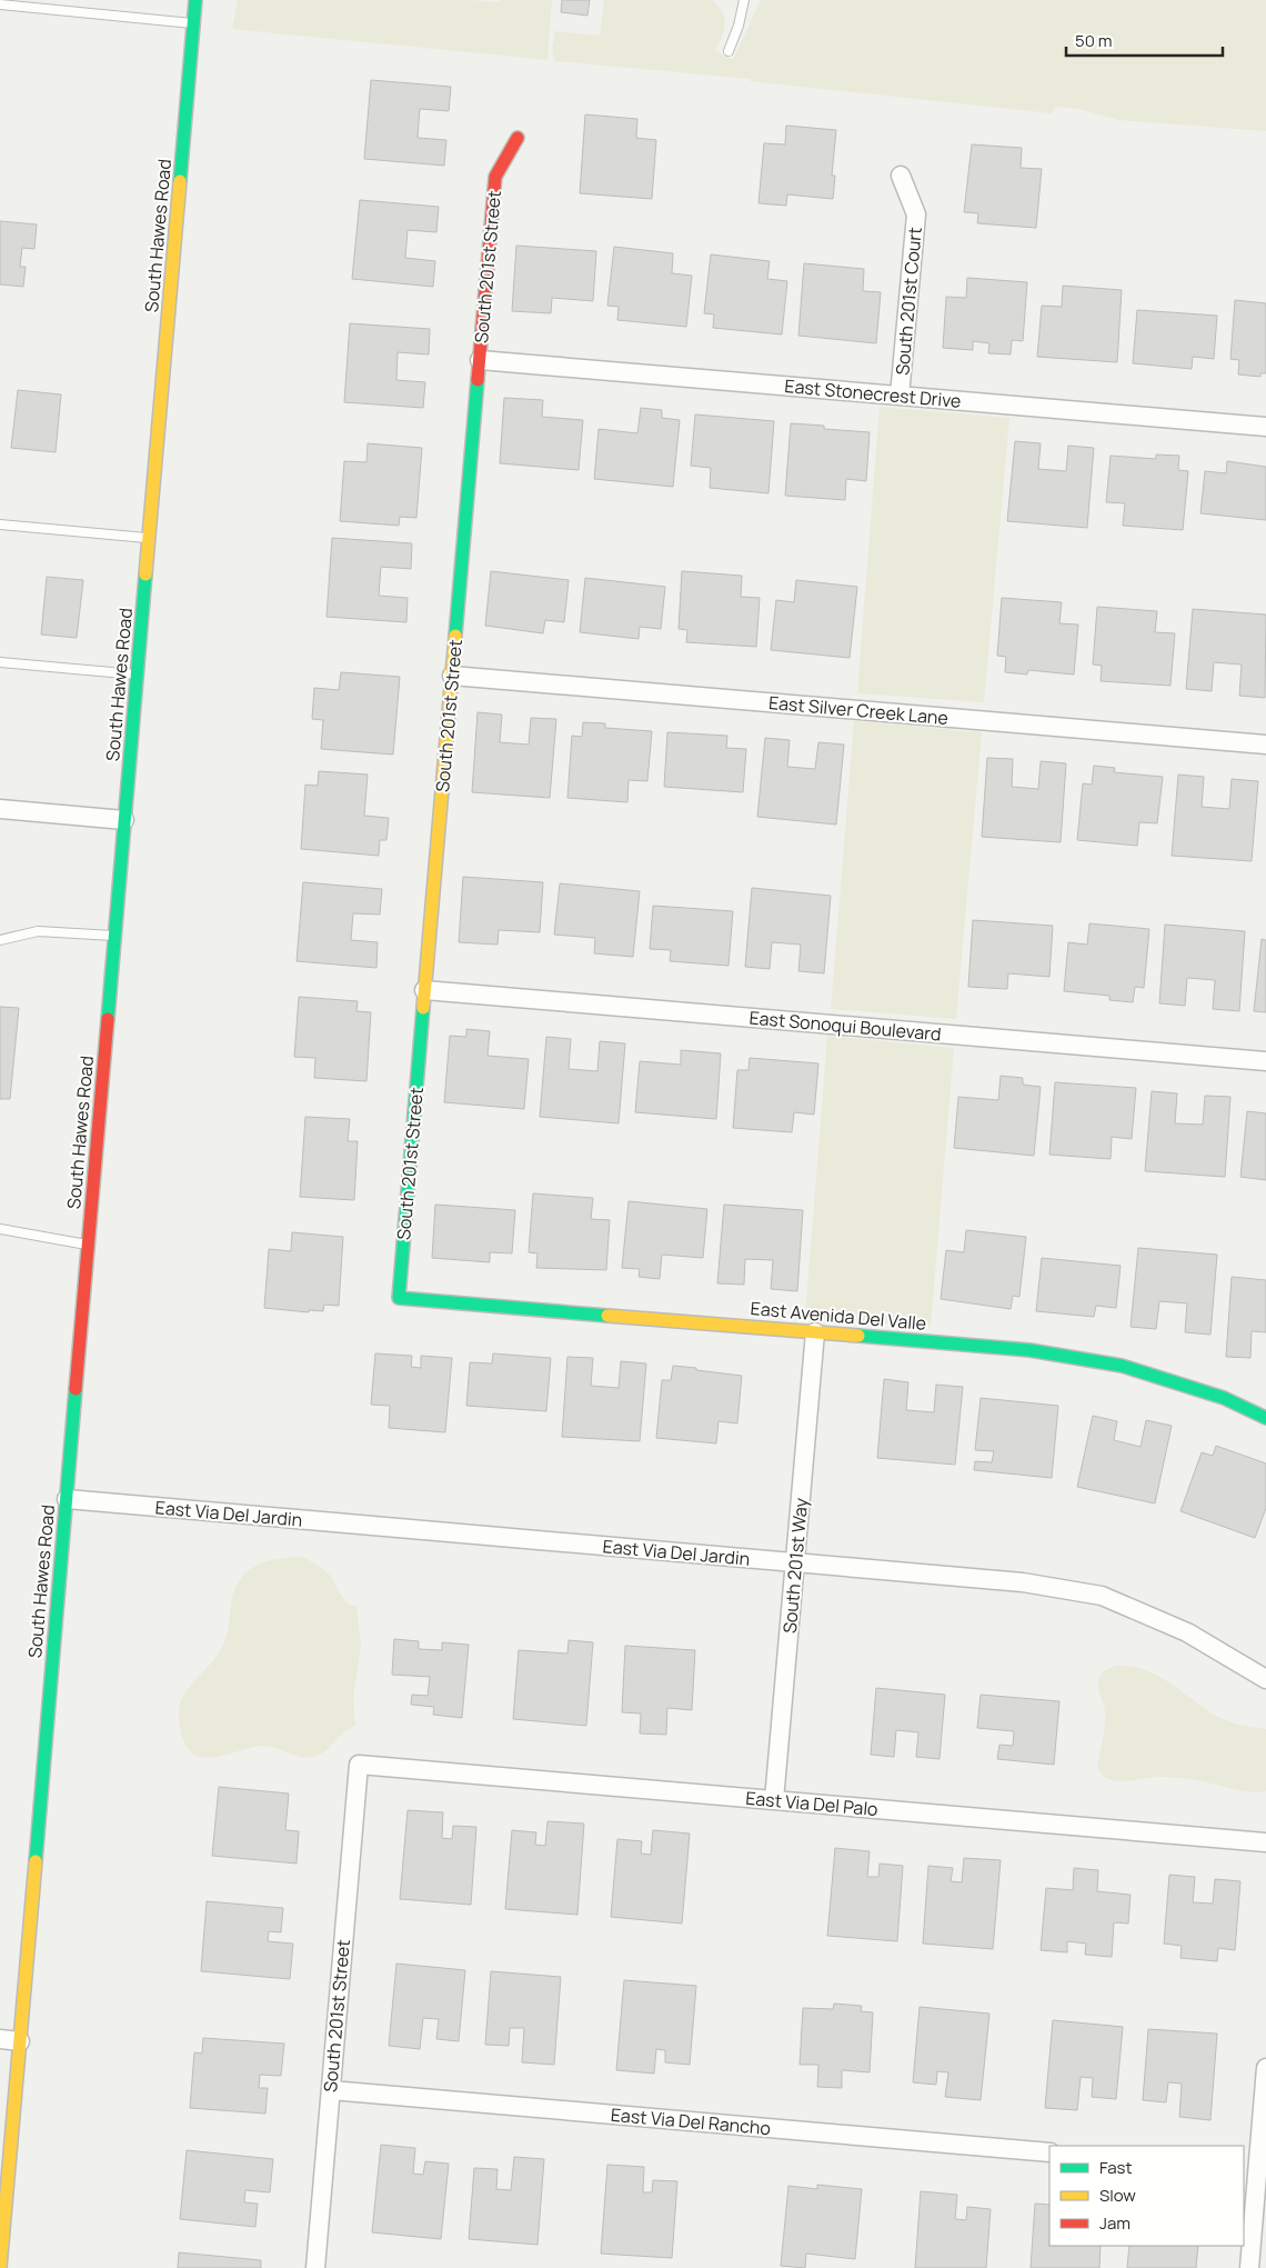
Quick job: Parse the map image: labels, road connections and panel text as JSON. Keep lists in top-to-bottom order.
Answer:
{
  "streets": {
    "main road": ["South Hawes Road", "South 201st Street", "East Avenida Del Valle"],
    "street": [
      "South 201st Court",
      "East Stonecrest Drive",
      "East Silver Creek Lane",
      "East Sonoqui Boulevard",
      "East Via Del Jardin",
      "South 201st Way",
      "East Via Del Palo",
      "East Via Del Rancho"
    ]
  },
  "crossings": [
    ["South Hawes Road", "East Via Del Jardin"],
    ["South 201st Street", "East Stonecrest Drive"],
    ["South 201st Street", "East Silver Creek Lane"],
    ["South 201st Street", "East Sonoqui Boulevard"],
    ["South 201st Street", "East Avenida Del Valle"],
    ["South 201st Street", "East Via Del Palo"],
    ["South 201st Street", "East Via Del Rancho"],
    ["South 201st Court", "East Stonecrest Drive"],
    ["East Avenida Del Valle", "South 201st Way"],
    ["East Via Del Jardin", "South 201st Way"],
    ["South 201st Way", "East Via Del Palo"]
  ],
  "legend": ["Fast", "Slow", "Jam"],
  "scale_bar": "50 m"
}
